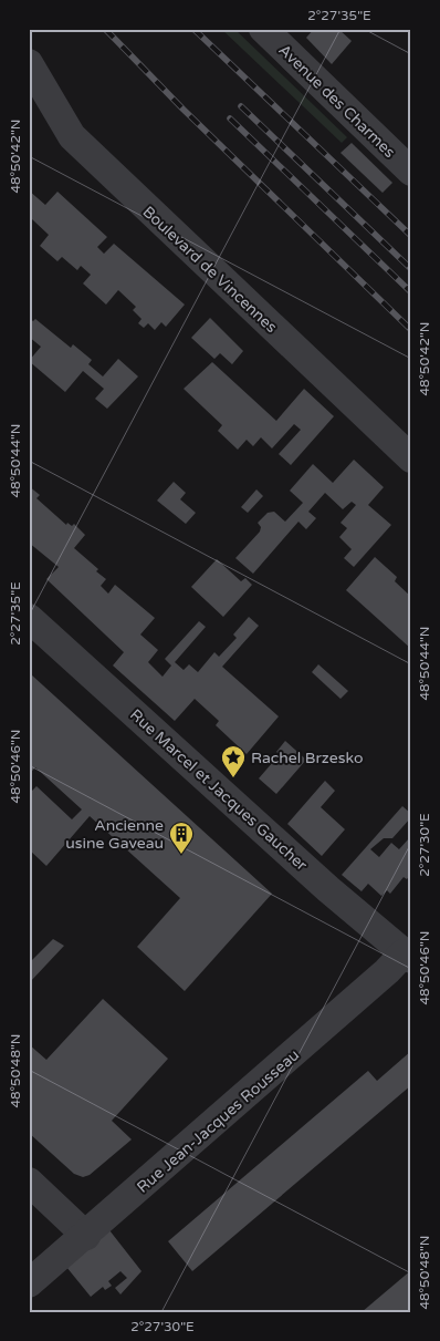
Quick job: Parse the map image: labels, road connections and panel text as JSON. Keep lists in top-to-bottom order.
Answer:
{
  "streets": {
    "street": [
      "Avenue des Charmes",
      "Boulevard de Vincennes",
      "Rue Marcel et Jacques Gaucher",
      "Rue Jean-Jacques Rousseau"
    ]
  },
  "crossings": [
    ["Rue Marcel et Jacques Gaucher", "Rue Jean-Jacques Rousseau"]
  ],
  "places": {
    "place": ["Rachel Brzesko"],
    "building": ["Ancienne usine Gaveau"]
  },
  "coordinates": [
    "2°27'35\"E",
    "48°50'42\"N",
    "48°50'44\"N",
    "48°50'46\"N",
    "2°27'30\"E",
    "48°50'48\"N"
  ]
}
